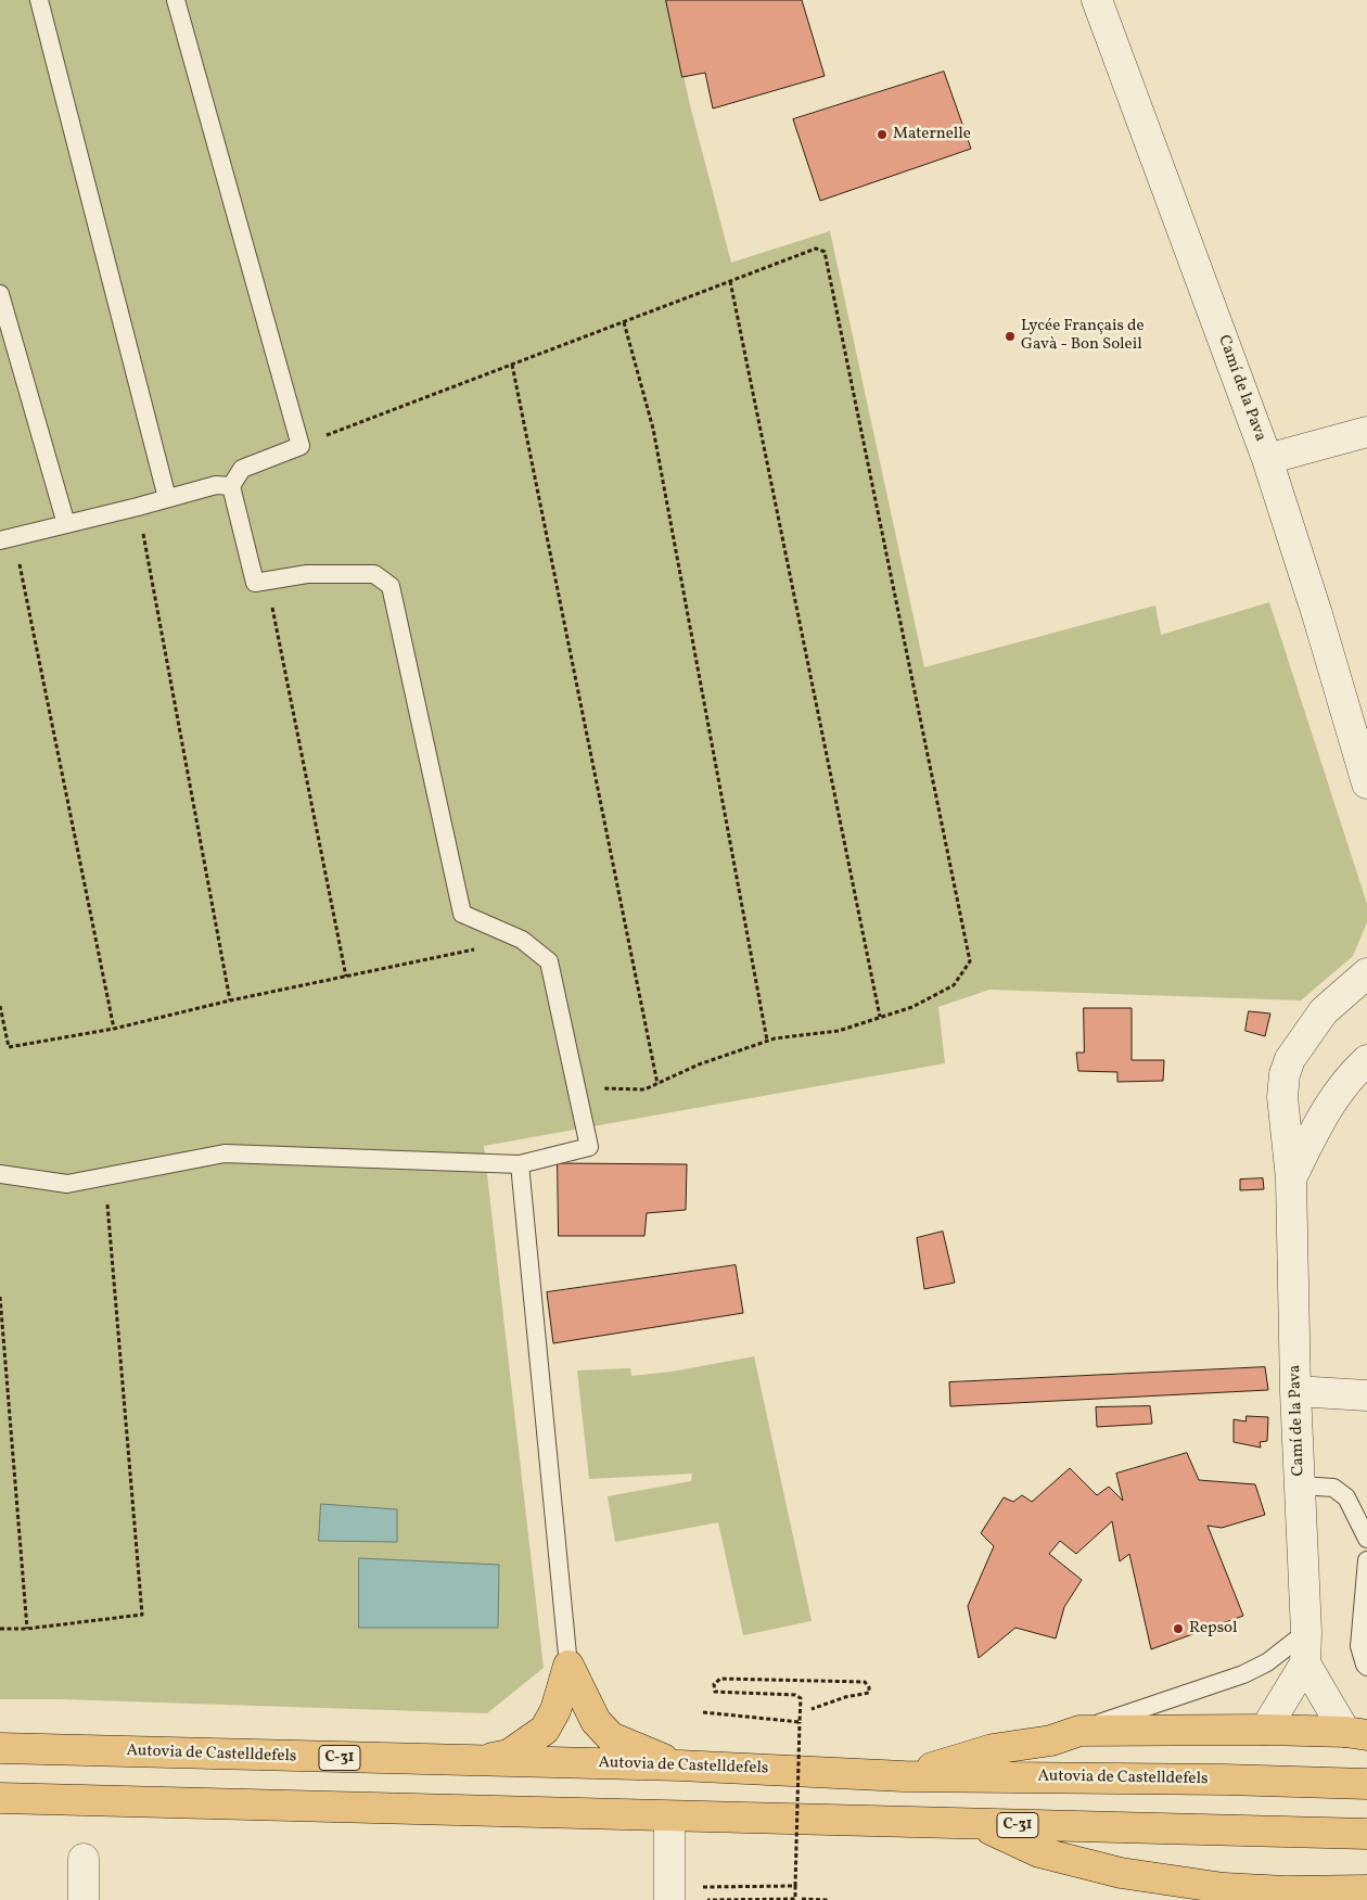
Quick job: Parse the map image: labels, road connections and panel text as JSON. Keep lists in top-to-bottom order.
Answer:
{
  "streets": {
    "highway": ["Autovia de Castelldefels", "C-31"],
    "street": ["Camí de la Pava"]
  },
  "places": ["Maternelle", "Lycée Français de Gavà - Bon Soleil", "Repsol"]
}
